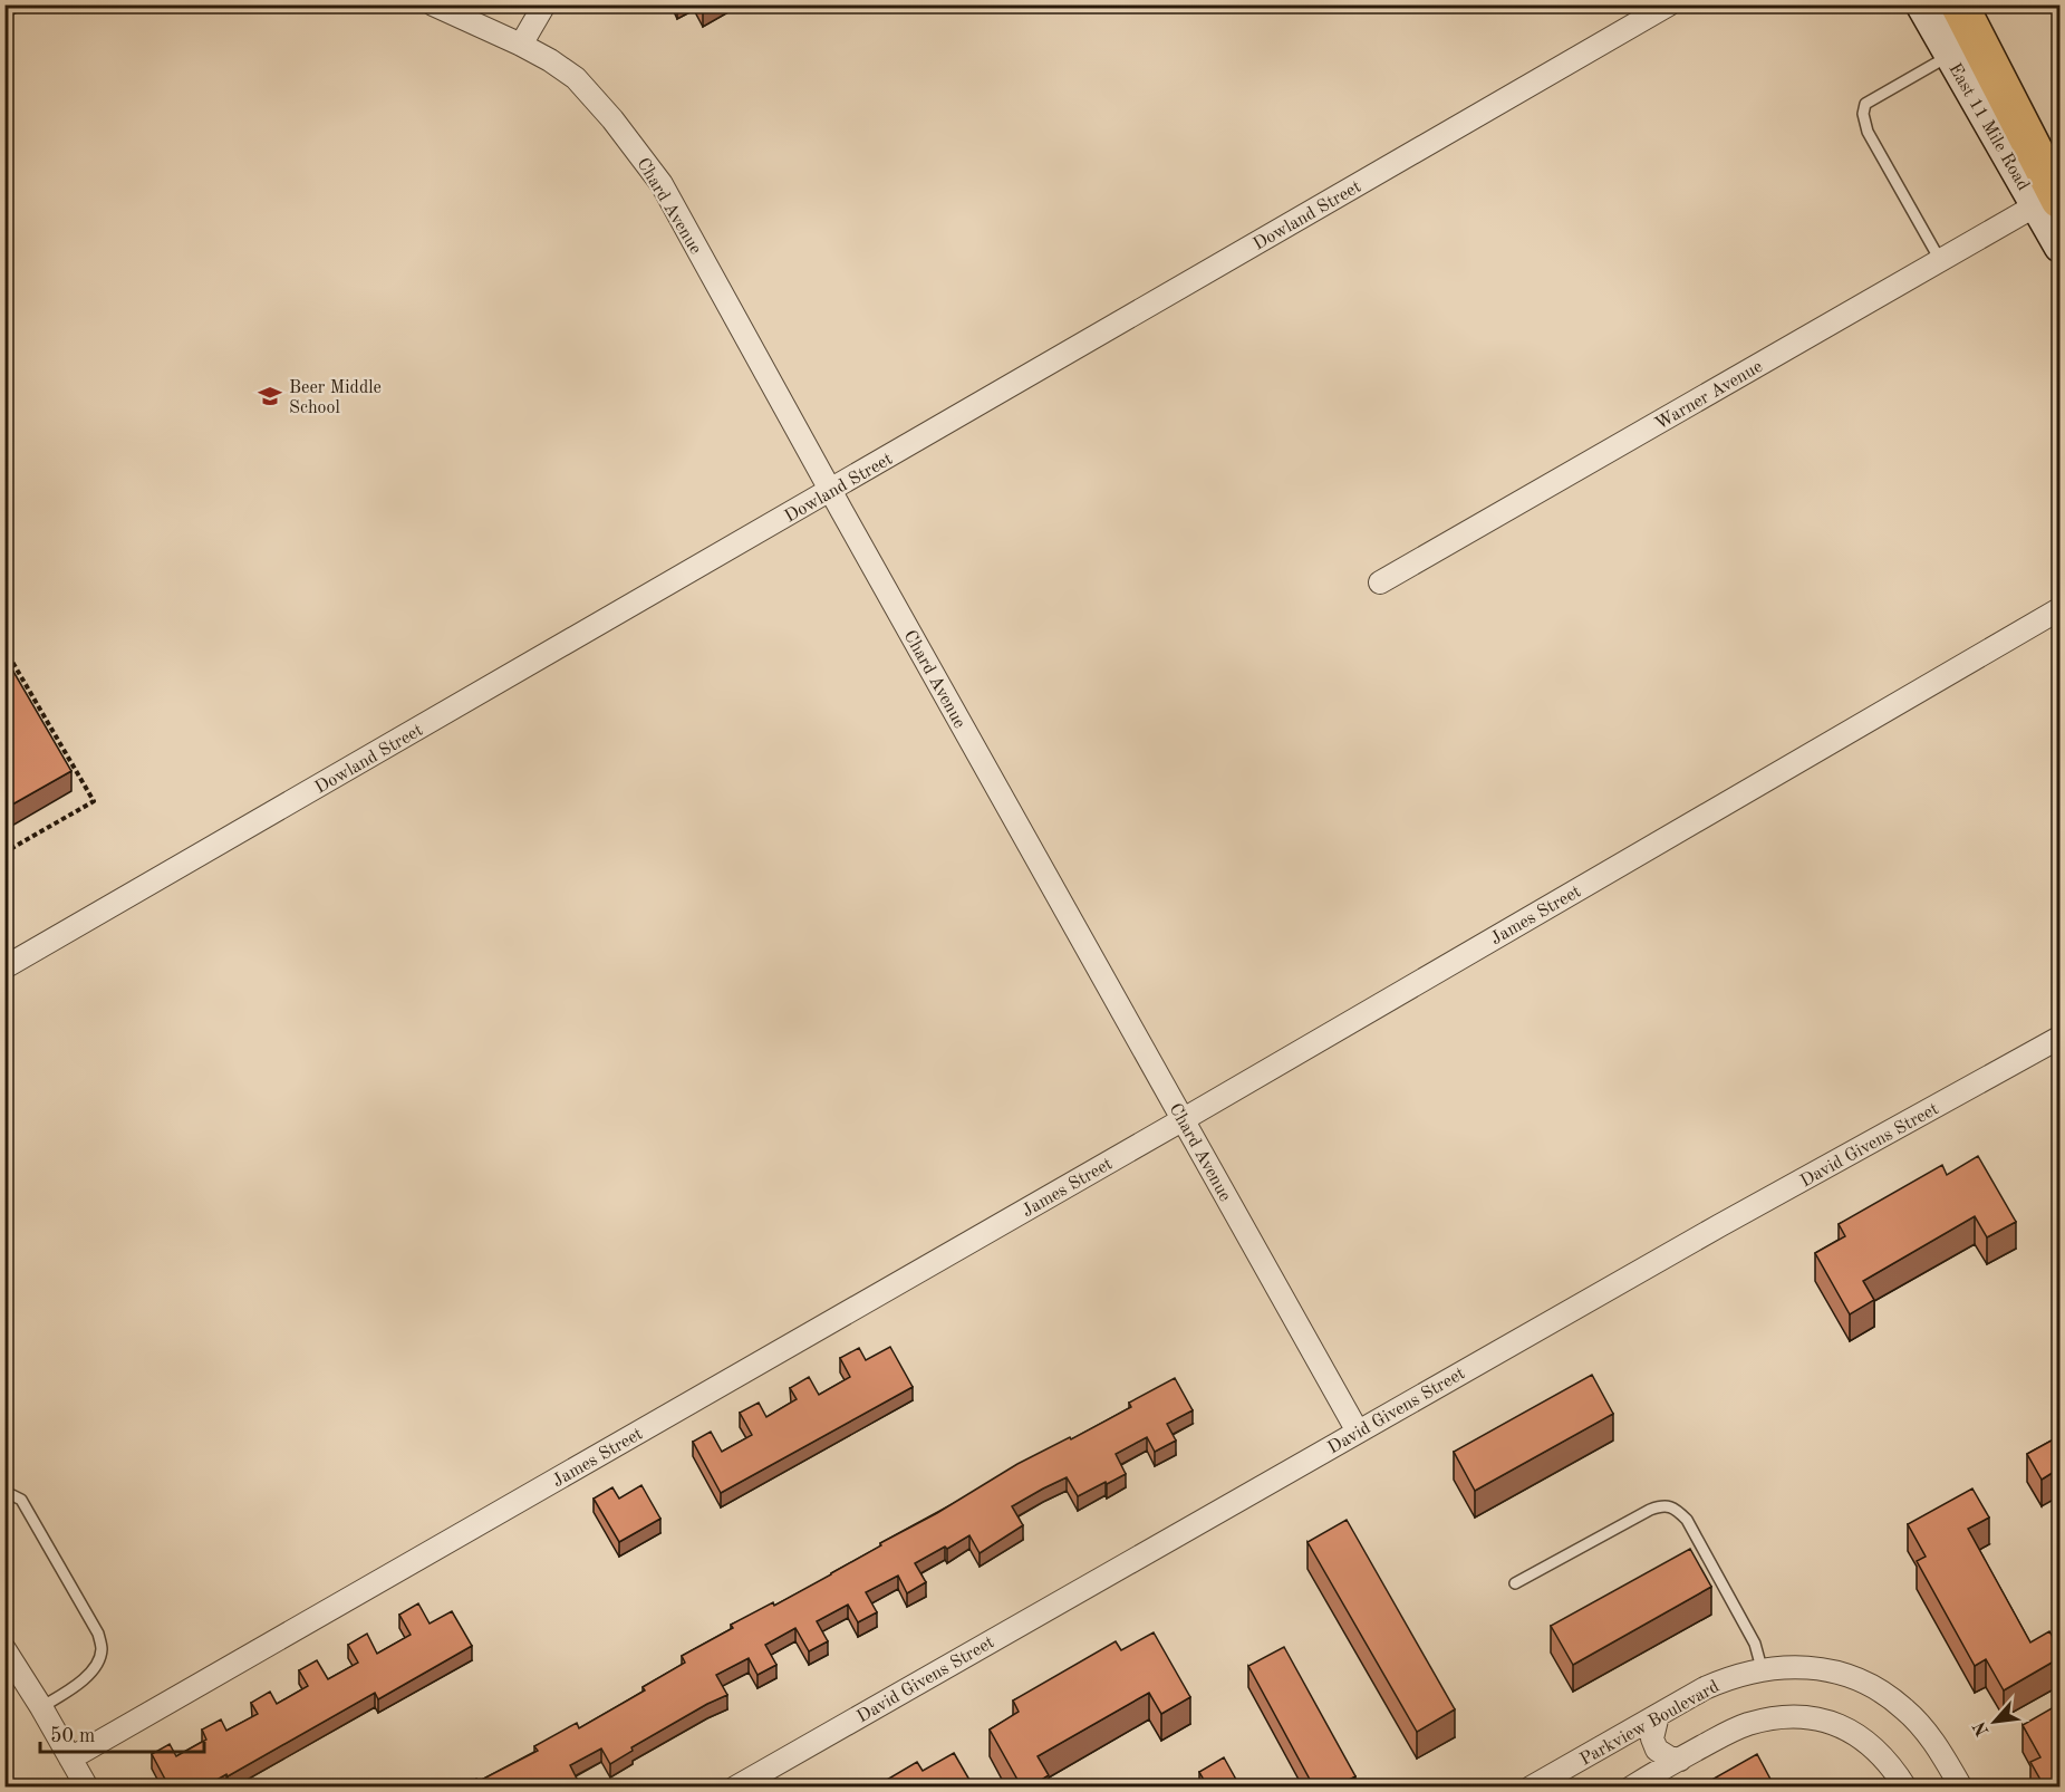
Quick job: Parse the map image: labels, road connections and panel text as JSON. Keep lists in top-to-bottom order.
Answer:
{
  "streets": {
    "main road": ["East 11 Mile Road"],
    "street": [
      "Chard Avenue",
      "Dowland Street",
      "Warner Avenue",
      "James Street",
      "David Givens Street",
      "Parkview Boulevard"
    ]
  },
  "crossings": [
    ["East 11 Mile Road", "Warner Avenue"],
    ["Chard Avenue", "Dowland Street"],
    ["Chard Avenue", "James Street"],
    ["Chard Avenue", "David Givens Street"]
  ],
  "places": {
    "school or university": ["Beer Middle School"]
  },
  "scale_bar": "50 m",
  "north": "bottom left"
}
